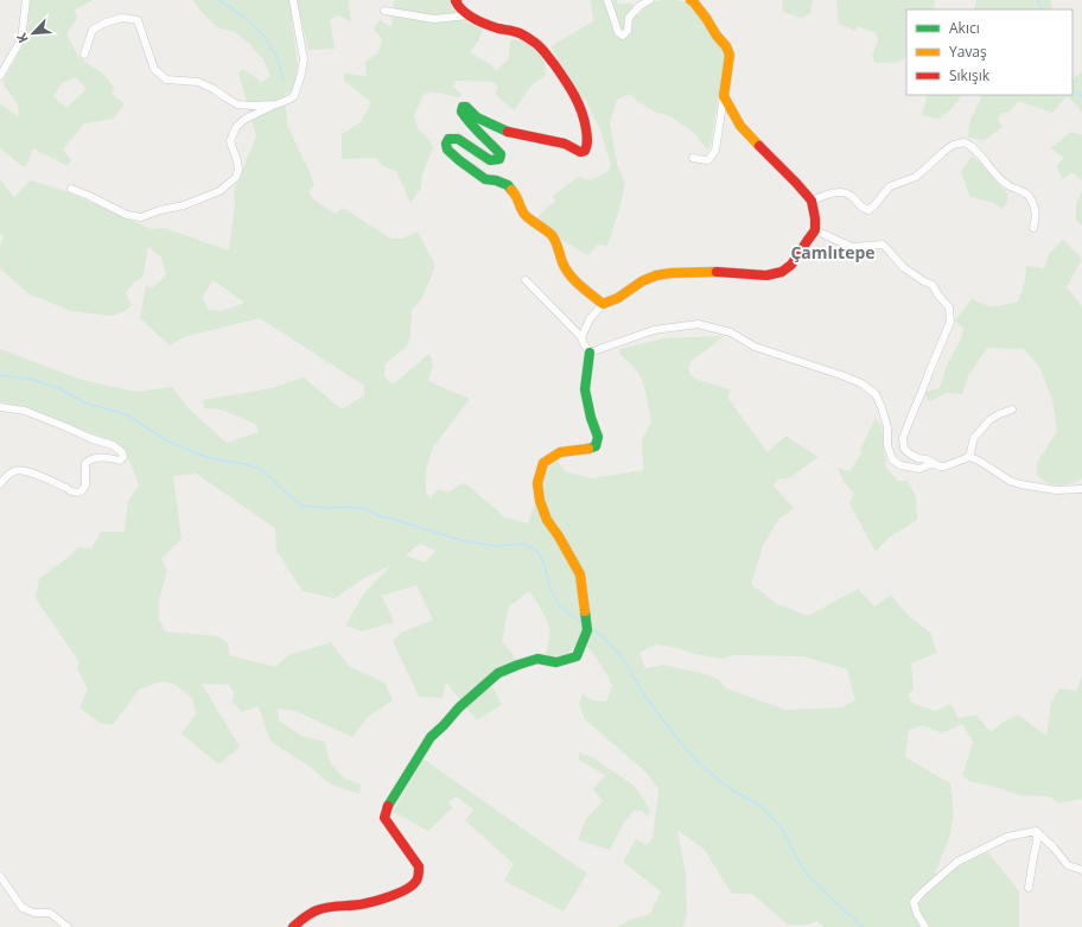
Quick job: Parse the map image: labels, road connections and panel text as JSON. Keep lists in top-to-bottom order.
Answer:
{
  "districts": ["Çamlıtepe"],
  "legend": ["Akıcı", "Yavaş", "Sıkışık"],
  "north": "bottom left"
}
